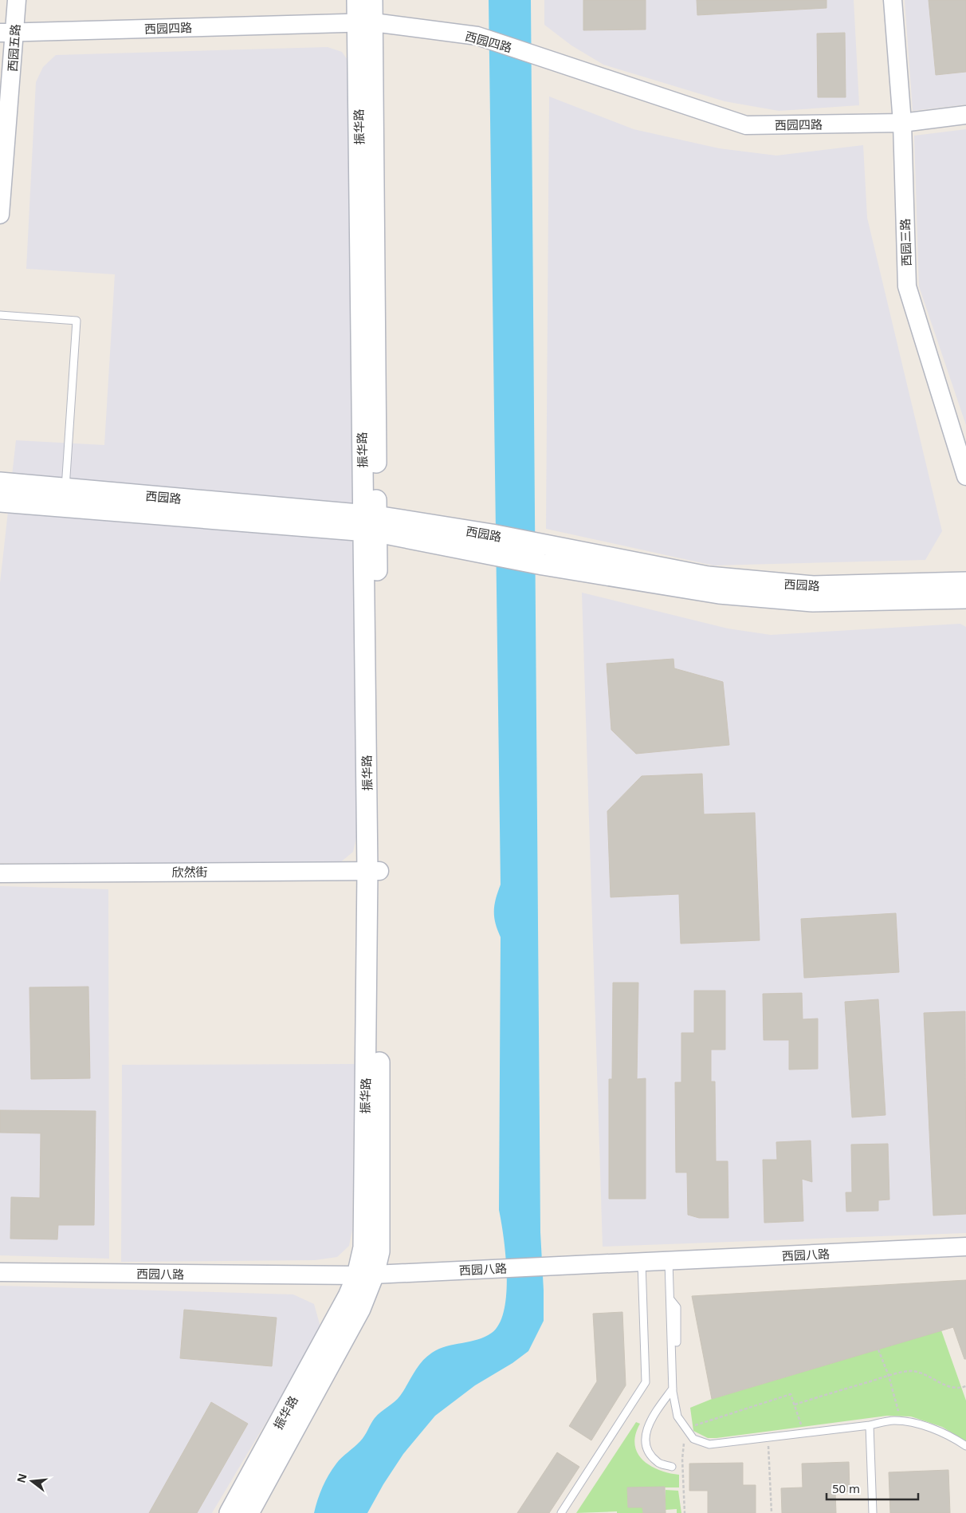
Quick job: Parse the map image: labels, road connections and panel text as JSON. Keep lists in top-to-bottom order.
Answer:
{
  "streets": {
    "main road": ["振华路", "西园路"],
    "street": [
      "西园四路",
      "西园五路",
      "西园三路",
      "欣然街",
      "西园八路"
    ]
  },
  "crossings": [
    ["西园四路", "西园五路"],
    ["西园四路", "振华路"],
    ["西园四路", "西园三路"],
    ["振华路", "西园路"],
    ["振华路", "欣然街"],
    ["振华路", "西园八路"]
  ],
  "scale_bar": "50 m",
  "north": "left"
}
